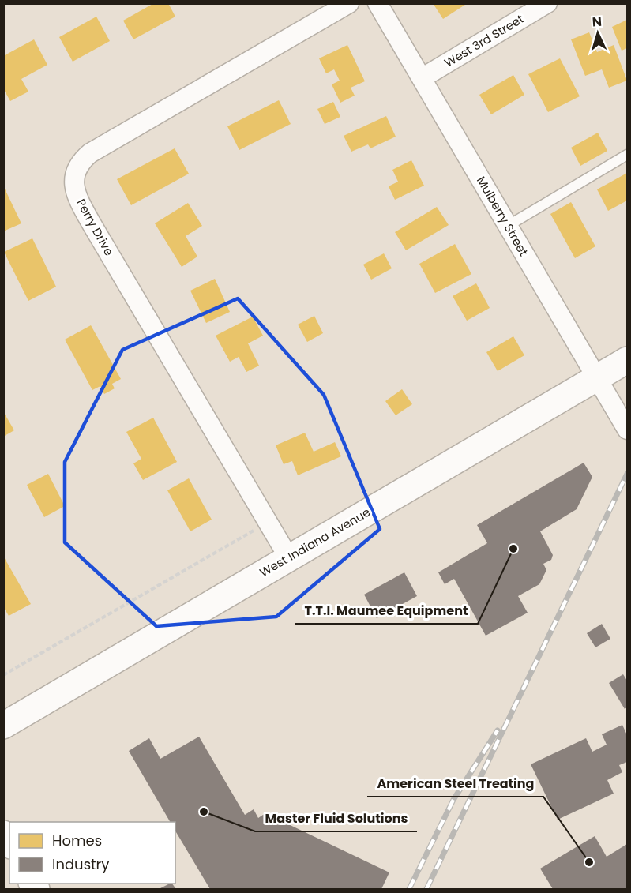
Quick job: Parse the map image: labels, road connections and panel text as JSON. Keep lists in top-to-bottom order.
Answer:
{
  "streets": {
    "main road": ["West Indiana Avenue"],
    "street": ["West 3rd Street", "Mulberry Street", "Perry Drive"]
  },
  "crossings": [
    ["West 3rd Street", "Mulberry Street"],
    ["Mulberry Street", "West Indiana Avenue"],
    ["Perry Drive", "West Indiana Avenue"]
  ],
  "places": ["T.T.I. Maumee Equipment", "Master Fluid Solutions", "American Steel Treating"],
  "legend": ["Homes", "Industry"],
  "north": "top"
}
